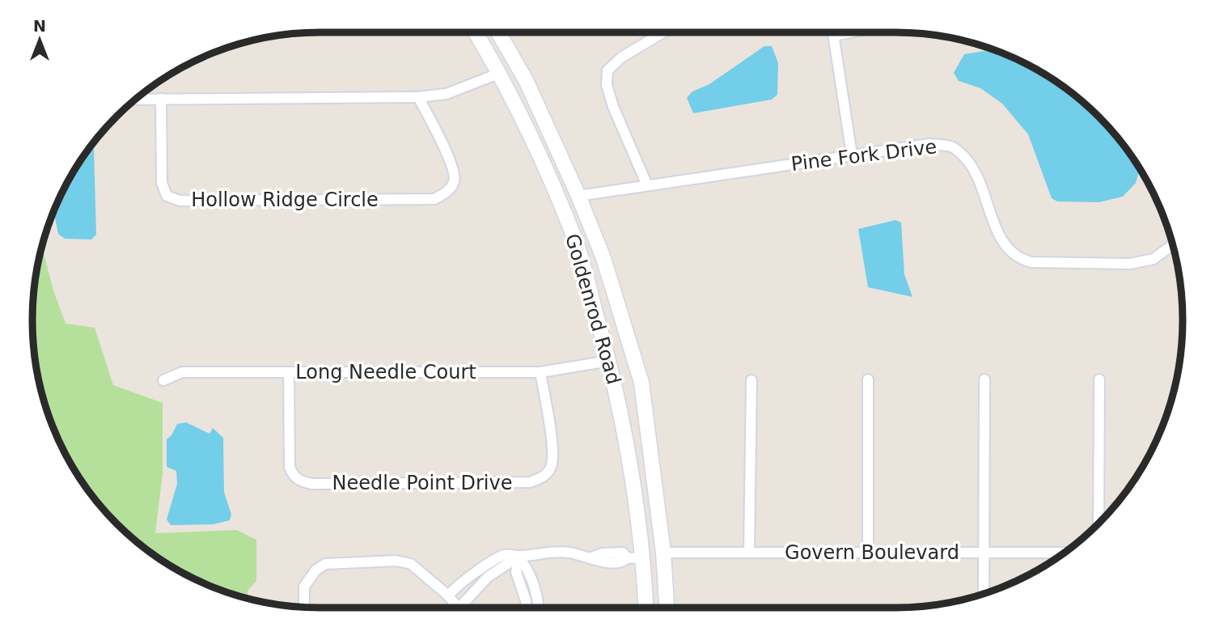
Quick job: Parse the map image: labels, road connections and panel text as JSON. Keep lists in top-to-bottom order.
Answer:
{
  "streets": {
    "main road": ["Goldenrod Road"],
    "street": [
      "Pine Fork Drive",
      "Hollow Ridge Circle",
      "Long Needle Court",
      "Needle Point Drive",
      "Govern Boulevard"
    ]
  },
  "crossings": [
    ["Pine Fork Drive", "Goldenrod Road"],
    ["Goldenrod Road", "Long Needle Court"],
    ["Goldenrod Road", "Govern Boulevard"],
    ["Long Needle Court", "Needle Point Drive"]
  ],
  "north": "top"
}
